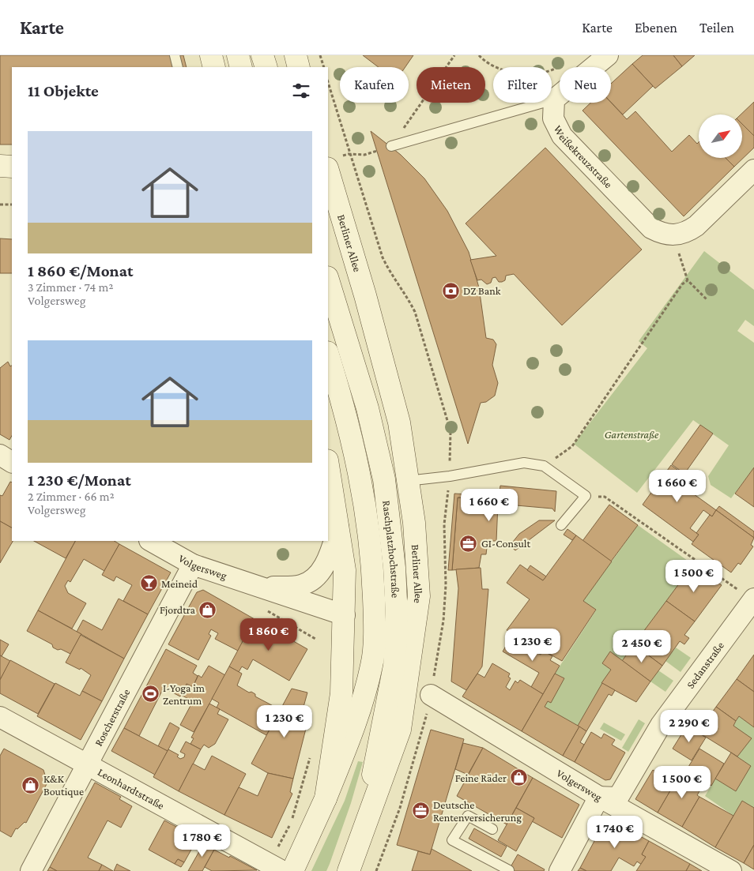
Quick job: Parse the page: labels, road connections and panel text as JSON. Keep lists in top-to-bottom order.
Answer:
{
  "streets": {
    "main road": ["Berliner Allee", "Raschplatzhochstraße"],
    "street": [
      "Weißekreuzstraße",
      "Volgersweg",
      "Sedanstraße",
      "Roscherstraße",
      "Leonhardtstraße"
    ]
  },
  "crossings": [
    ["Berliner Allee", "Raschplatzhochstraße"],
    ["Volgersweg", "Sedanstraße"],
    ["Volgersweg", "Roscherstraße"],
    ["Roscherstraße", "Leonhardtstraße"]
  ],
  "parks": ["Gartenstraße"],
  "places": {
    "bank": ["DZ Bank"],
    "office": ["GI-Consult", "Deutsche Rentenversicherung"],
    "bar": ["Meineid"],
    "shop": ["Fjordtra", "Feine Räder", "K&K Boutique"],
    "sports": ["I-Yoga im Zentrum"]
  },
  "north": "top right",
  "page": {
    "header": "Karte",
    "nav": ["Karte", "Ebenen", "Teilen"],
    "chip": [
      "Kaufen",
      "Mieten",
      "Filter",
      "Neu"
    ],
    "heading": "11 Objekte",
    "list": [
      {
        "name": "1 860 €/Monat",
        "note": "3 Zimmer · 74 m² · Volgersweg"
      },
      {
        "name": "1 230 €/Monat",
        "note": "2 Zimmer · 66 m² · Volgersweg"
      }
    ],
    "price": [
      "1 660 €",
      "1 660 €",
      "1 500 €",
      "1 860 €",
      "1 230 €",
      "2 450 €",
      "1 230 €",
      "2 290 €",
      "1 500 €",
      "1 740 €",
      "1 780 €"
    ]
  }
}
